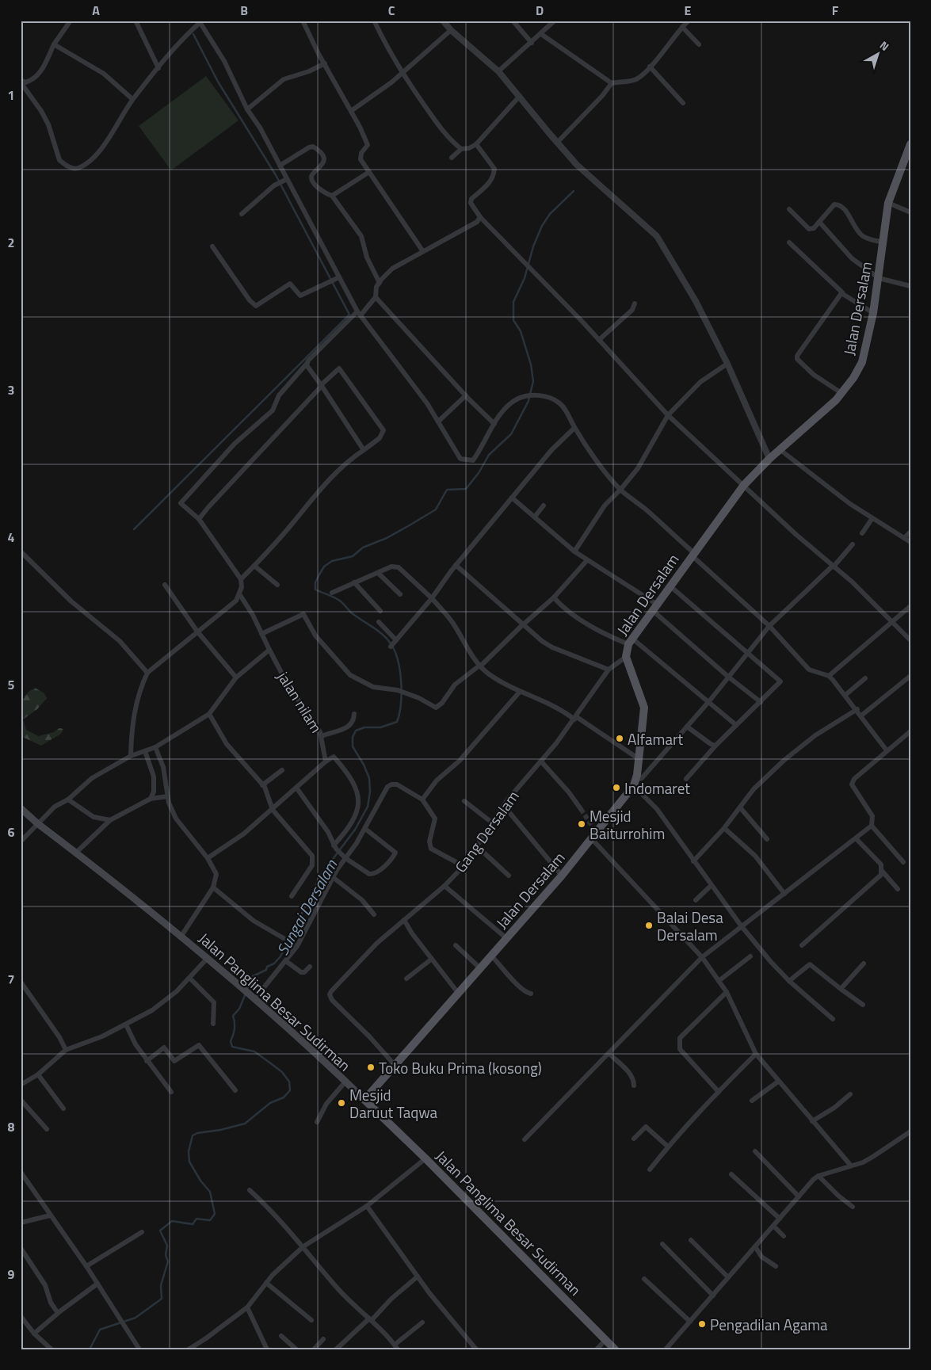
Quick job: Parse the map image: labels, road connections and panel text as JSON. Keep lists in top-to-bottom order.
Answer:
{
  "streets": {
    "main road": ["Jalan Dersalam", "Jalan Panglima Besar Sudirman"],
    "street": ["jalan nilam", "Gang Dersalam"]
  },
  "crossings": [
    ["Jalan Dersalam", "Gang Dersalam"],
    ["Jalan Dersalam", "Jalan Panglima Besar Sudirman"]
  ],
  "water": ["Sungai Dersalam"],
  "places": [
    "Alfamart",
    "Indomaret",
    "Mesjid Baiturrohim",
    "Balai Desa Dersalam",
    "Toko Buku Prima (kosong)",
    "Mesjid Daruut Taqwa",
    "Pengadilan Agama"
  ],
  "north": "top right",
  "grid": {
    "columns": [
      "A",
      "B",
      "C",
      "D",
      "E",
      "F"
    ],
    "rows": [
      "1",
      "2",
      "3",
      "4",
      "5",
      "6",
      "7",
      "8",
      "9"
    ]
  }
}
